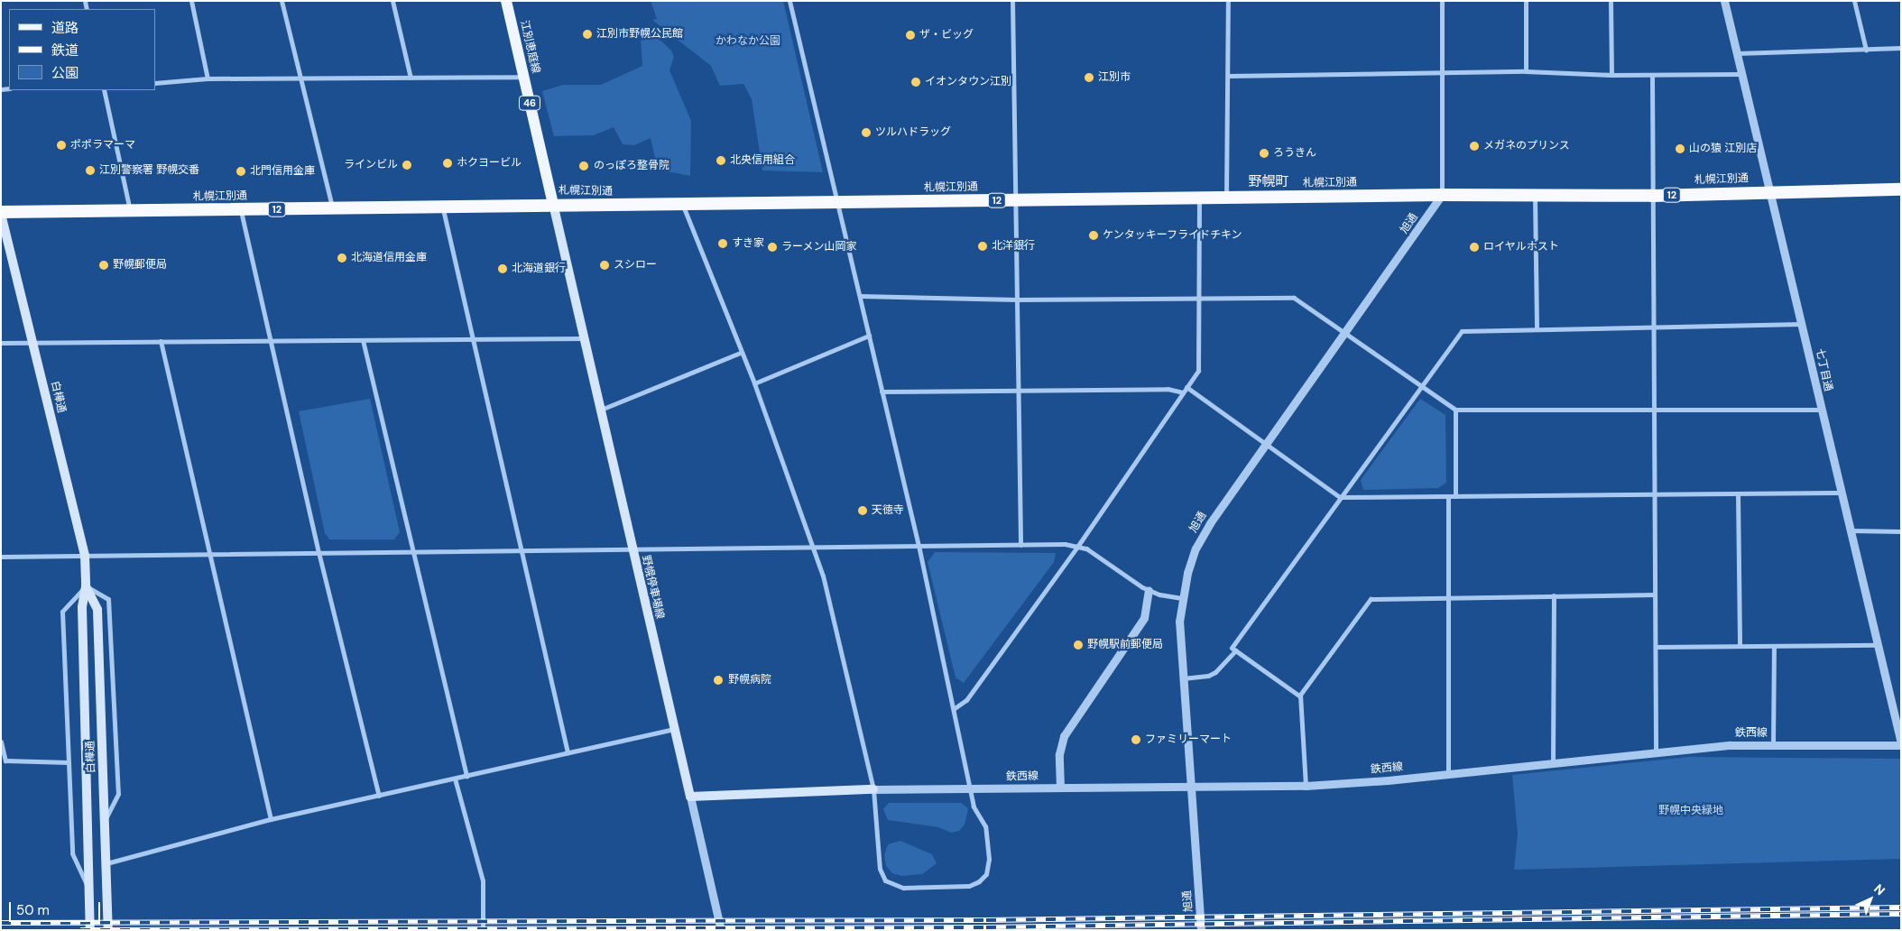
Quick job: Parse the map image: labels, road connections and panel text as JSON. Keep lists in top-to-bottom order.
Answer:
{
  "streets": {
    "highway": ["札幌江別通", "12"],
    "main road": [
      "江別恵庭線",
      "46",
      "白樺通",
      "野幌停車場線"
    ],
    "street": ["旭通", "七丁目通", "鉄西線"]
  },
  "crossings": [
    ["江別恵庭線", "札幌江別通"],
    ["江別恵庭線", "野幌停車場線"],
    ["札幌江別通", "旭通"],
    ["札幌江別通", "七丁目通"],
    ["札幌江別通", "白樺通"],
    ["札幌江別通", "野幌停車場線"],
    ["旭通", "鉄西線"],
    ["七丁目通", "鉄西線"]
  ],
  "districts": ["野幌町"],
  "parks": ["かわなか公園", "野幌中央緑地"],
  "places": [
    "江別市野幌公民館",
    "ザ・ビッグ",
    "江別市",
    "イオンタウン江別",
    "ツルハドラッグ",
    "ポポラマーマ",
    "メガネのプリンス",
    "山の猿 江別店",
    "ろうきん",
    "北央信用組合",
    "ホクヨービル",
    "ラインビル",
    "のっぽろ整骨院",
    "江別警察署 野幌交番",
    "北門信用金庫",
    "ケンタッキーフライドチキン",
    "すき家",
    "北洋銀行",
    "ラーメン山岡家",
    "ロイヤルホスト",
    "北海道信用金庫",
    "野幌郵便局",
    "スシロー",
    "北海道銀行",
    "天徳寺",
    "野幌駅前郵便局",
    "野幌病院",
    "ファミリーマート"
  ],
  "legend": ["道路", "鉄道", "公園"],
  "scale_bar": "50 m",
  "north": "top right"
}
